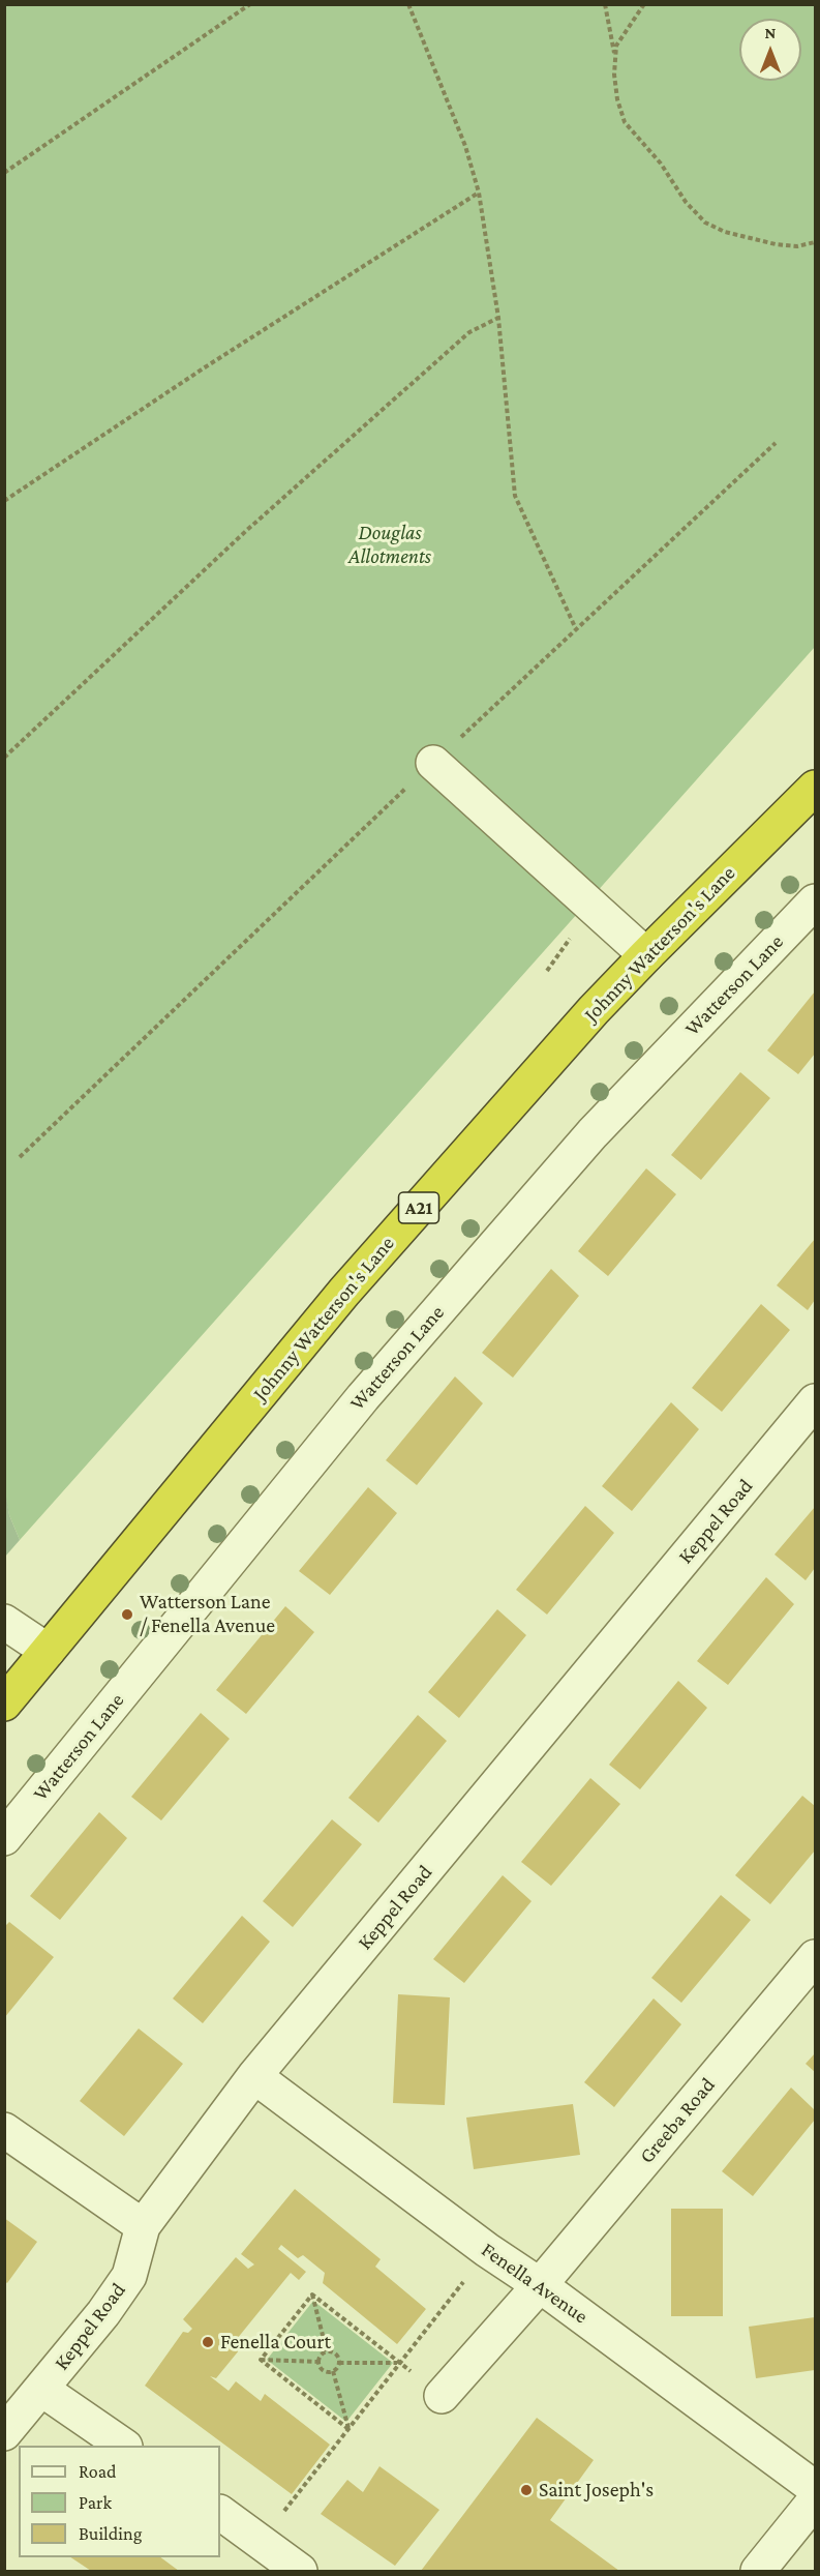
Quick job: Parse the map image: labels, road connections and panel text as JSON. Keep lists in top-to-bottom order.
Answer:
{
  "streets": {
    "highway": ["Johnny Watterson's Lane", "A21"],
    "street": [
      "Watterson Lane",
      "Keppel Road",
      "Greeba Road",
      "Fenella Avenue"
    ]
  },
  "crossings": [
    ["Keppel Road", "Fenella Avenue"],
    ["Greeba Road", "Fenella Avenue"]
  ],
  "parks": ["Douglas Allotments"],
  "places": ["Watterson Lane / Fenella Avenue", "Fenella Court", "Saint Joseph's"],
  "legend": ["Road", "Park", "Building"],
  "north": "top"
}
